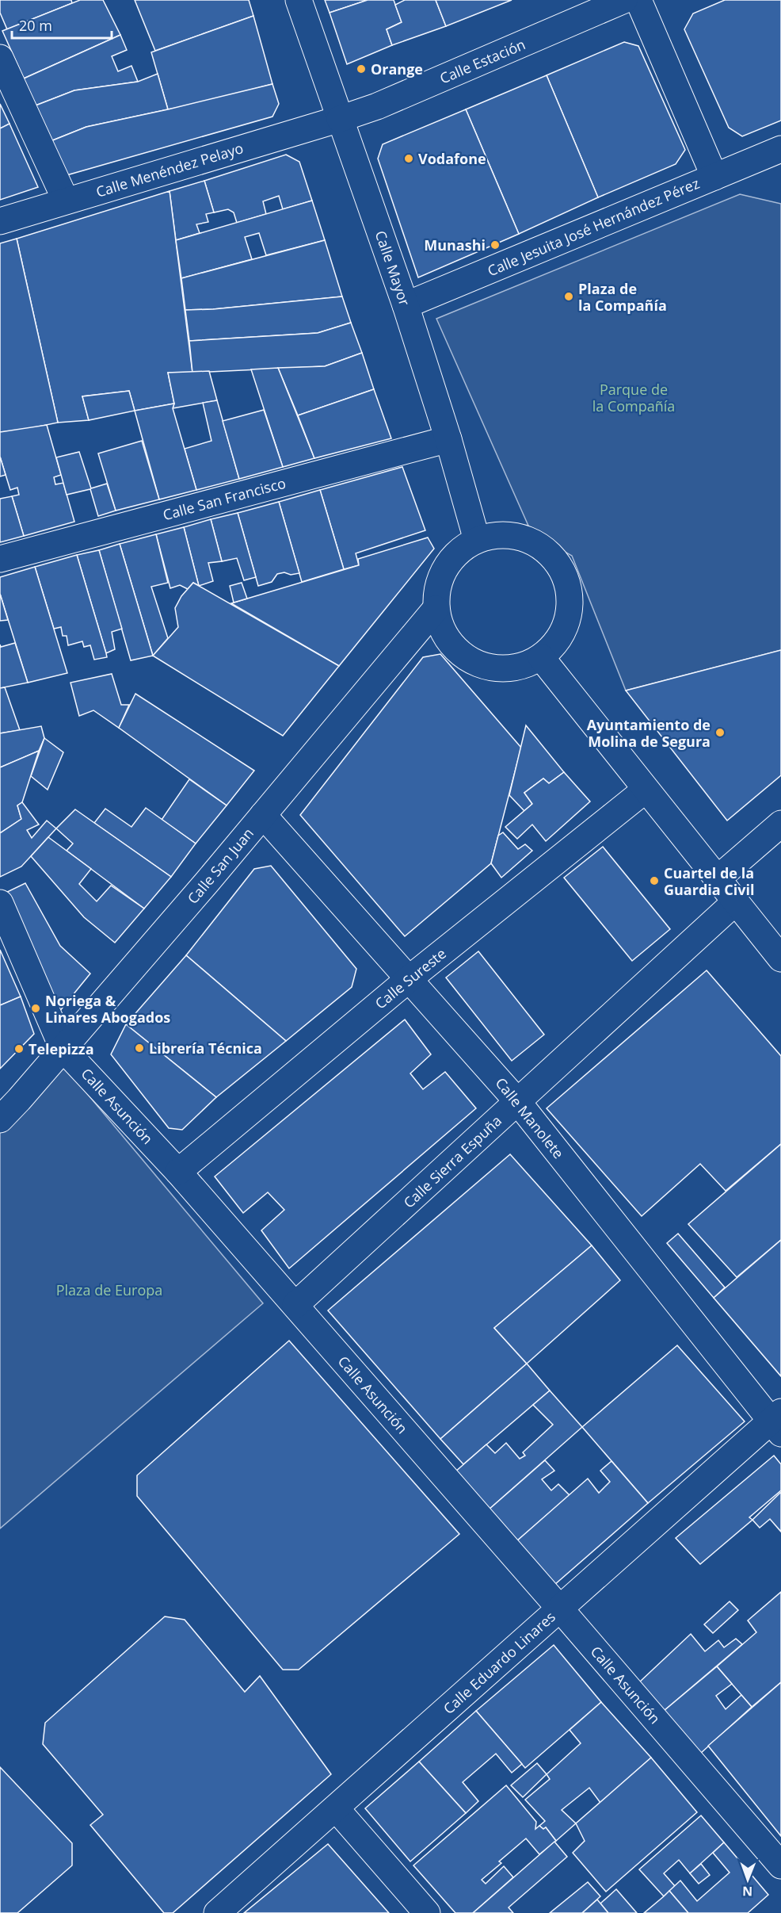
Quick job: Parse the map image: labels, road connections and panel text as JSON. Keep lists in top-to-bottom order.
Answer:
{
  "streets": {
    "street": [
      "Calle Estación",
      "Calle Menéndez Pelayo",
      "Calle Jesuita José Hernández Pérez",
      "Calle Mayor",
      "Calle San Francisco",
      "Calle San Juan",
      "Calle Sureste",
      "Calle Asunción",
      "Calle Manolete",
      "Calle Sierra Espuña",
      "Calle Eduardo Linares"
    ]
  },
  "crossings": [
    ["Calle Estación", "Calle Menéndez Pelayo"],
    ["Calle Estación", "Calle Mayor"],
    ["Calle Menéndez Pelayo", "Calle Mayor"],
    ["Calle Jesuita José Hernández Pérez", "Calle Mayor"],
    ["Calle Mayor", "Calle San Francisco"],
    ["Calle Mayor", "Calle San Juan"],
    ["Calle San Juan", "Calle Asunción"],
    ["Calle San Juan", "Calle Manolete"],
    ["Calle Sureste", "Calle Asunción"],
    ["Calle Sureste", "Calle Manolete"],
    ["Calle Asunción", "Calle Sierra Espuña"],
    ["Calle Asunción", "Calle Eduardo Linares"],
    ["Calle Manolete", "Calle Sierra Espuña"],
    ["Calle Manolete", "Calle Eduardo Linares"]
  ],
  "parks": ["Parque de la Compañía", "Plaza de Europa"],
  "places": [
    "Orange",
    "Vodafone",
    "Munashi",
    "Plaza de la Compañía",
    "Ayuntamiento de Molina de Segura",
    "Cuartel de la Guardia Civil",
    "Noriega & Linares Abogados",
    "Librería Técnica",
    "Telepizza"
  ],
  "scale_bar": "20 m",
  "north": "bottom"
}
